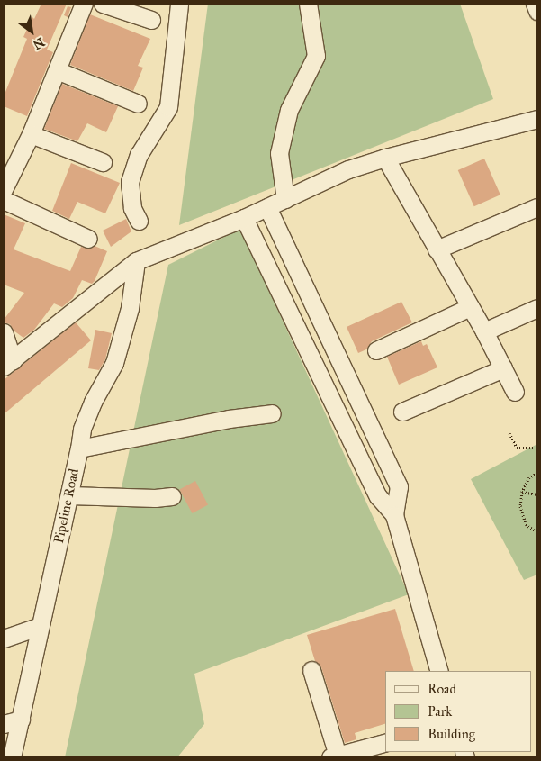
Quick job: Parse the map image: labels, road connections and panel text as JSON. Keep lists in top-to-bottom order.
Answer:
{
  "streets": {
    "street": ["Pipeline Road"]
  },
  "legend": ["Road", "Park", "Building"],
  "north": "bottom right"
}
